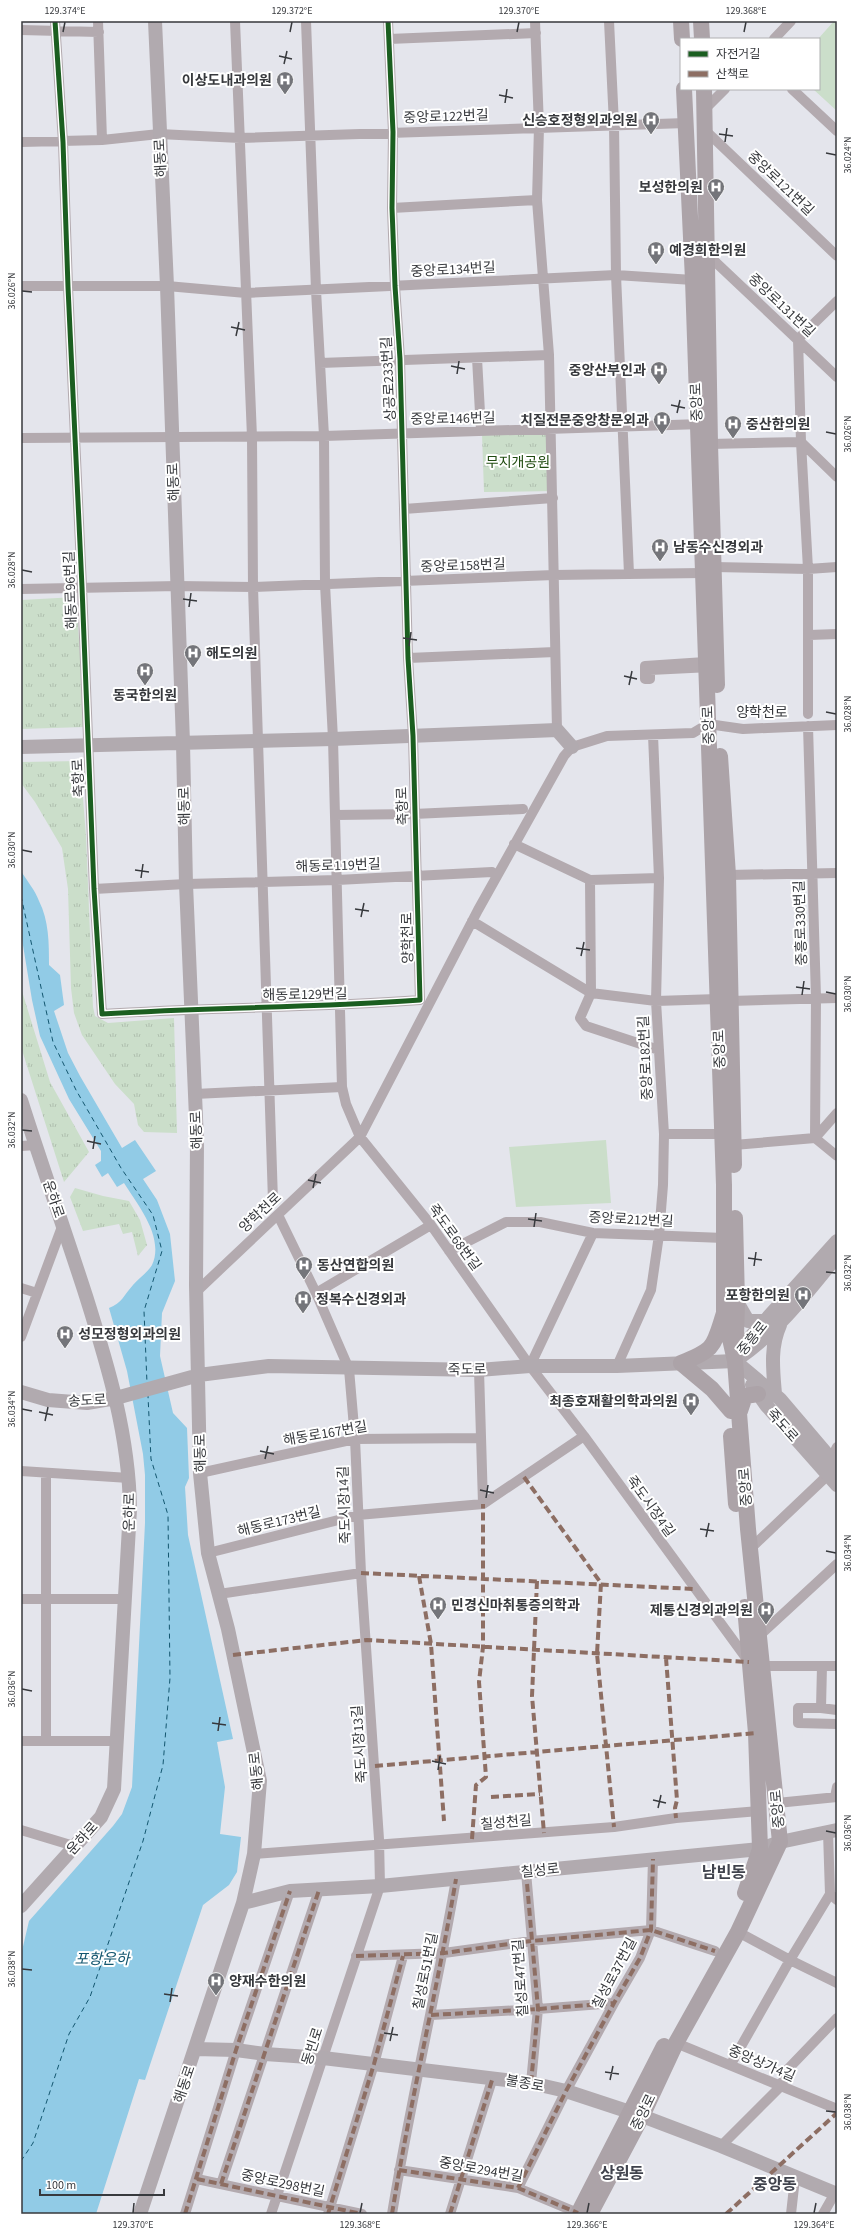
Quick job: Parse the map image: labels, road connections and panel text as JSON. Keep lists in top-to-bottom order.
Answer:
{
  "streets": {
    "main road": [
      "해동로",
      "중앙로",
      "축항로",
      "운하로",
      "중흥로",
      "죽도로",
      "송도로",
      "칠성로",
      "불종로"
    ],
    "street": [
      "중앙로122번길",
      "중앙로121번길",
      "중앙로134번길",
      "중앙로131번길",
      "상공로233번길",
      "중앙로146번길",
      "중앙로158번길",
      "해동로96번길",
      "양학천로",
      "해동로119번길",
      "중흥로330번길",
      "해동로129번길",
      "중앙로182번길",
      "중앙로212번길",
      "죽도로68번길",
      "해동로167번길",
      "죽도시장14길",
      "죽도시장4길",
      "해동로173번길",
      "죽도시장13길",
      "칠성천길",
      "칠성로51번길",
      "칠성로37번길",
      "칠성로47번길",
      "동빈로",
      "중앙상가4길",
      "중앙로294번길",
      "중앙로298번길"
    ]
  },
  "crossings": [
    ["중앙로122번길", "해동로"],
    ["중앙로122번길", "상공로233번길"],
    ["중앙로122번길", "중앙로"],
    ["중앙로122번길", "해동로96번길"],
    ["중앙로122번길", "죽도로68번길"],
    ["해동로", "중앙로134번길"],
    ["해동로", "중앙로146번길"],
    ["해동로", "중앙로158번길"],
    ["해동로", "해동로96번길"],
    ["해동로", "양학천로"],
    ["해동로", "축항로"],
    ["해동로", "해동로119번길"],
    ["해동로", "해동로129번길"],
    ["해동로", "죽도로"],
    ["해동로", "송도로"],
    ["해동로", "해동로167번길"],
    ["해동로", "해동로173번길"],
    ["해동로", "칠성천길"],
    ["해동로", "칠성로"],
    ["해동로", "불종로"],
    ["중앙로121번길", "중앙로"],
    ["중앙로134번길", "상공로233번길"],
    ["중앙로134번길", "중앙로"],
    ["중앙로134번길", "해동로96번길"],
    ["중앙로134번길", "죽도로68번길"],
    ["중앙로131번길", "중앙로"],
    ["중앙로131번길", "양학천로"],
    ["상공로233번길", "중앙로146번길"],
    ["상공로233번길", "중앙로158번길"],
    ["상공로233번길", "축항로"],
    ["중앙로", "중앙로146번길"],
    ["중앙로", "중앙로158번길"],
    ["중앙로", "양학천로"],
    ["중앙로", "중앙로212번길"],
    ["중앙로", "중흥로"],
    ["중앙로", "죽도로"],
    ["중앙로", "죽도시장4길"],
    ["중앙로", "칠성천길"],
    ["중앙로", "칠성로"],
    ["중앙로", "중앙상가4길"],
    ["중앙로", "불종로"],
    ["중앙로", "중앙로294번길"],
    ["중앙로146번길", "해동로96번길"],
    ["중앙로146번길", "죽도로68번길"],
    ["중앙로158번길", "해동로96번길"],
    ["중앙로158번길", "양학천로"],
    ["중앙로158번길", "죽도로68번길"],
    ["해동로96번길", "축항로"],
    ["양학천로", "축항로"],
    ["양학천로", "해동로119번길"],
    ["양학천로", "중흥로330번길"],
    ["양학천로", "해동로129번길"],
    ["양학천로", "죽도로68번길"],
    ["양학천로", "죽도시장14길"],
    ["축항로", "해동로119번길"],
    ["축항로", "해동로129번길"],
    ["축항로", "죽도로68번길"],
    ["해동로119번길", "죽도로68번길"],
    ["해동로129번길", "죽도로68번길"],
    ["중앙로182번길", "중앙로212번길"],
    ["중앙로182번길", "죽도로"],
    ["운하로", "송도로"],
    ["중앙로212번길", "죽도로68번길"],
    ["죽도로68번길", "죽도로"],
    ["죽도로68번길", "죽도시장4길"],
    ["중흥로", "죽도로"],
    ["죽도로", "송도로"],
    ["죽도로", "죽도시장14길"],
    ["죽도로", "죽도시장4길"],
    ["해동로167번길", "죽도시장14길"],
    ["죽도시장14길", "해동로173번길"],
    ["죽도시장14길", "죽도시장13길"],
    ["죽도시장13길", "칠성천길"],
    ["죽도시장13길", "칠성로"],
    ["죽도시장13길", "동빈로"],
    ["칠성로", "칠성로51번길"],
    ["칠성로", "칠성로37번길"],
    ["칠성로", "칠성로47번길"],
    ["칠성로", "동빈로"],
    ["칠성로51번길", "불종로"],
    ["칠성로51번길", "중앙로294번길"],
    ["칠성로37번길", "불종로"],
    ["칠성로37번길", "중앙로294번길"],
    ["칠성로47번길", "불종로"],
    ["동빈로", "불종로"],
    ["동빈로", "중앙로298번길"]
  ],
  "districts": ["남빈동", "상원동", "중앙동"],
  "water": ["포항운하"],
  "parks": ["무지개공원"],
  "places": {
    "hospital": [
      "이상도내과의원",
      "신승호정형외과의원",
      "보성한의원",
      "예경희한의원",
      "중앙산부인과",
      "치질전문중앙창문외과",
      "중산한의원",
      "남동수신경외과",
      "해도의원",
      "동국한의원",
      "동산연합의원",
      "포항한의원",
      "정복수신경외과",
      "성모정형외과의원",
      "최종호재활의학과의원",
      "민경신마취통증의학과",
      "제통신경외과의원",
      "양재수한의원"
    ]
  },
  "legend": ["자전거길", "산책로"],
  "scale_bar": "100 m",
  "coordinates": [
    "129.374°E",
    "129.372°E",
    "129.370°E",
    "129.368°E",
    "36.024°N",
    "36.026°N",
    "36.028°N",
    "36.030°N",
    "36.032°N",
    "36.034°N",
    "36.036°N",
    "36.038°N",
    "129.366°E",
    "129.364°E"
  ]
}
